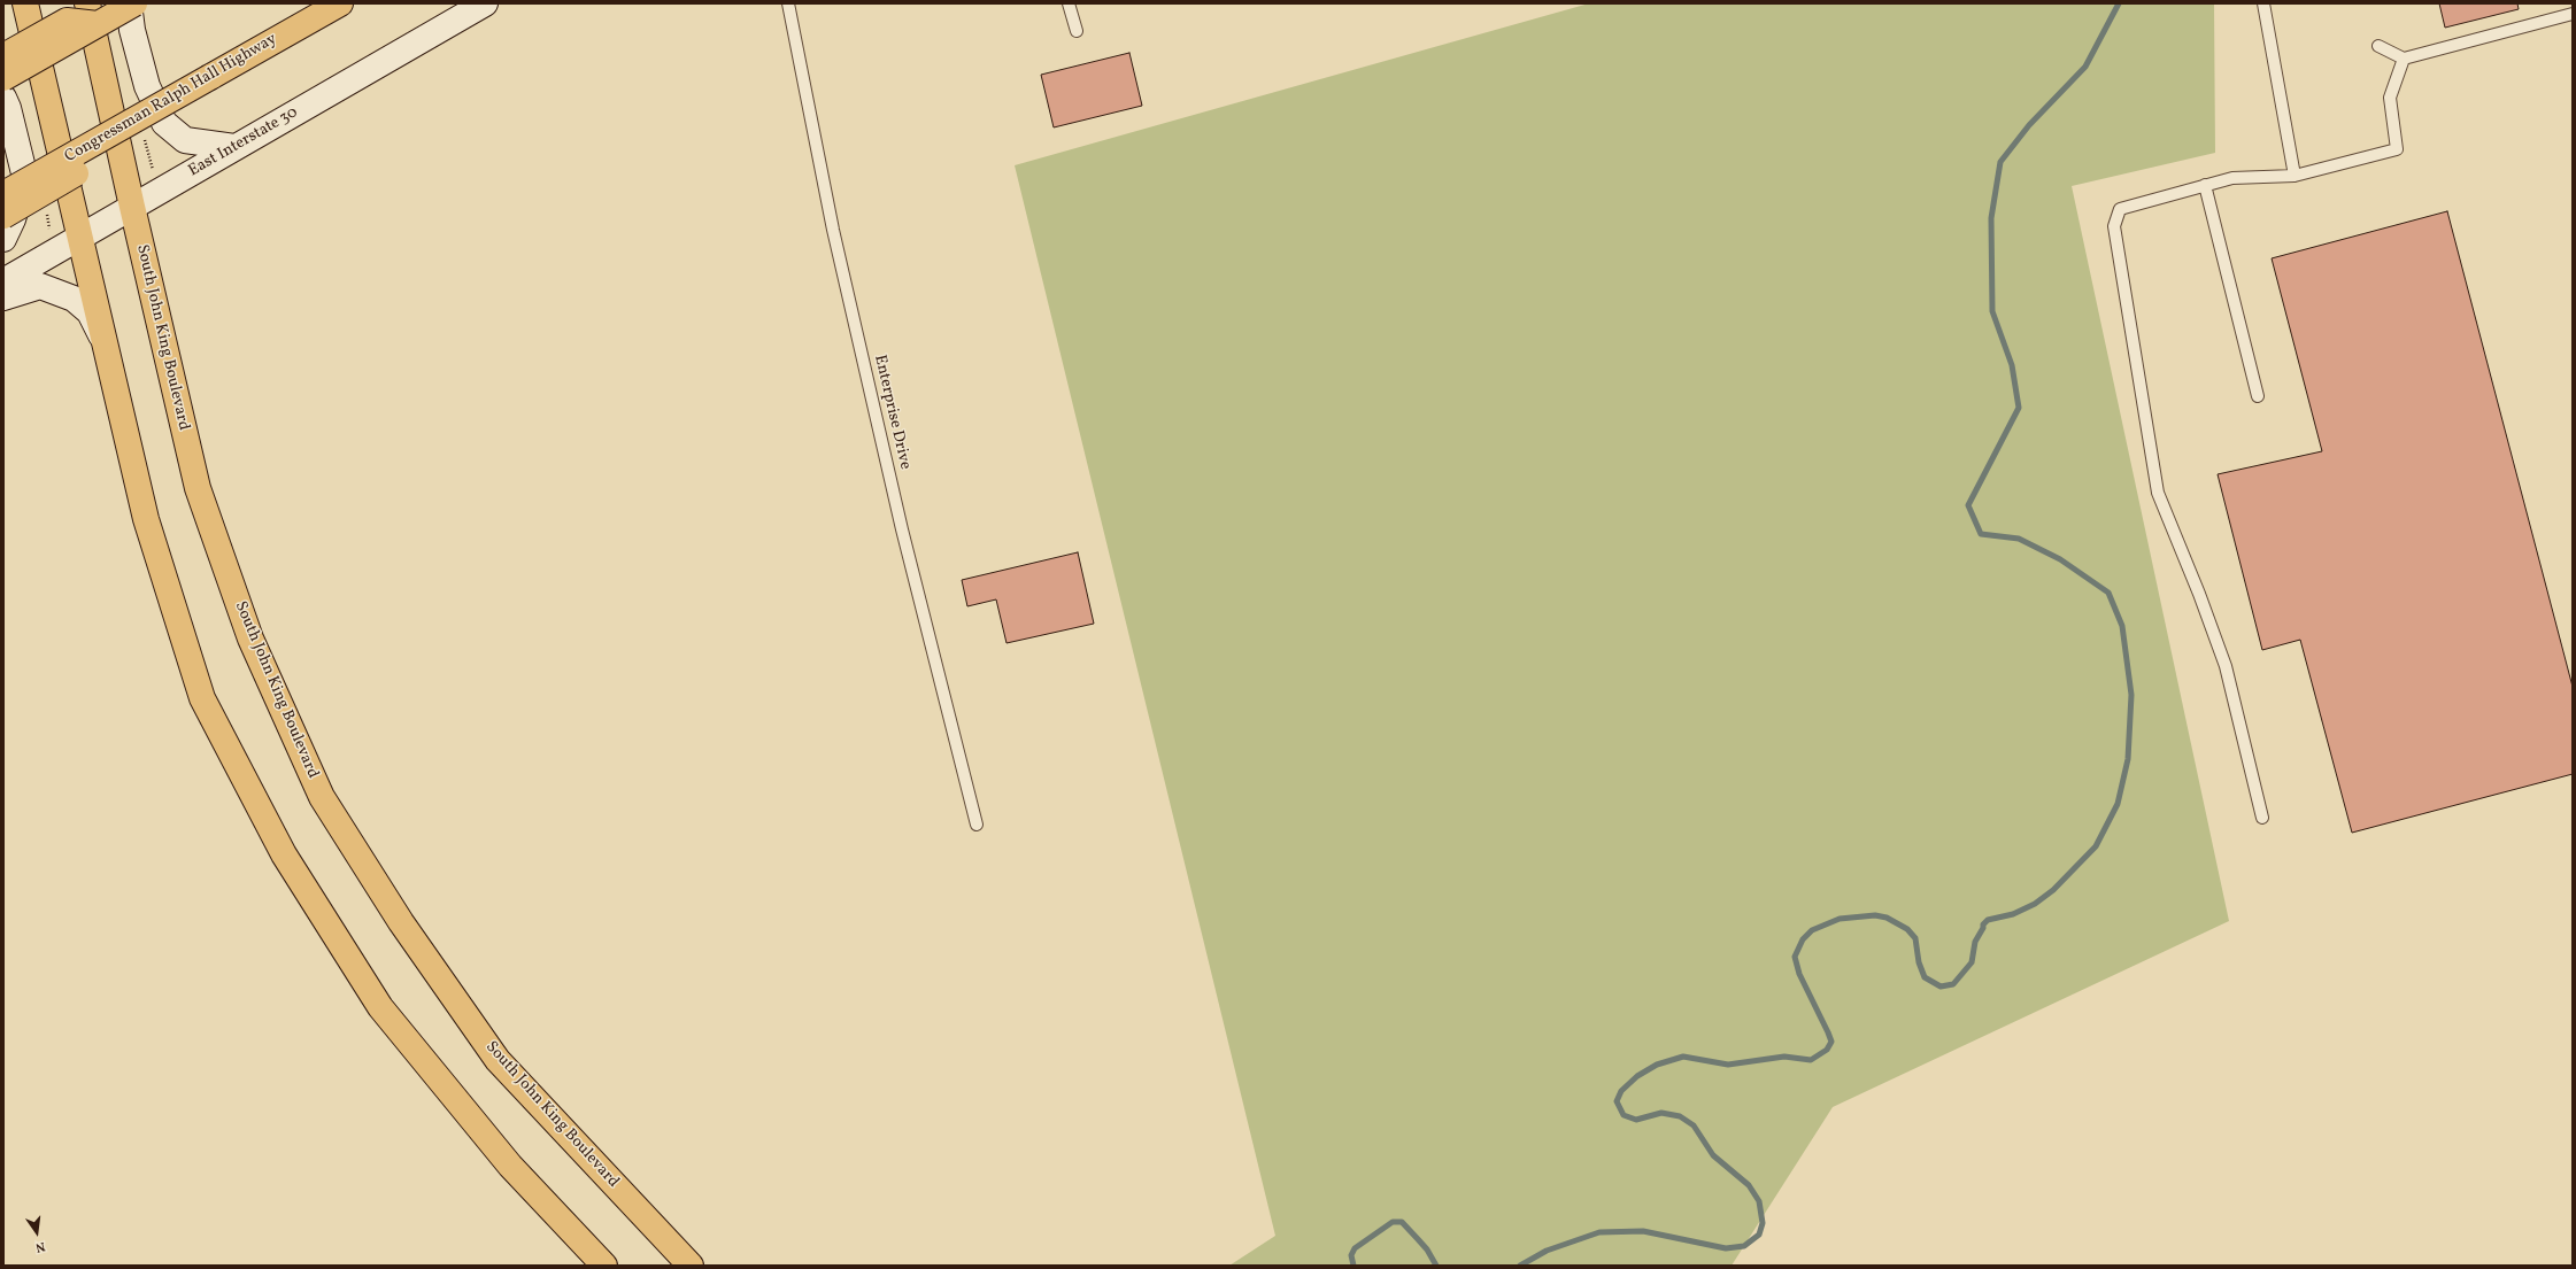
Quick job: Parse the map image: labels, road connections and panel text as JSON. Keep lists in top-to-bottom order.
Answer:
{
  "streets": {
    "main road": ["Congressman Ralph Hall Highway", "East Interstate 30", "South John King Boulevard"],
    "lane": ["Enterprise Drive"]
  },
  "crossings": [
    ["East Interstate 30", "South John King Boulevard"]
  ],
  "north": "bottom"
}
